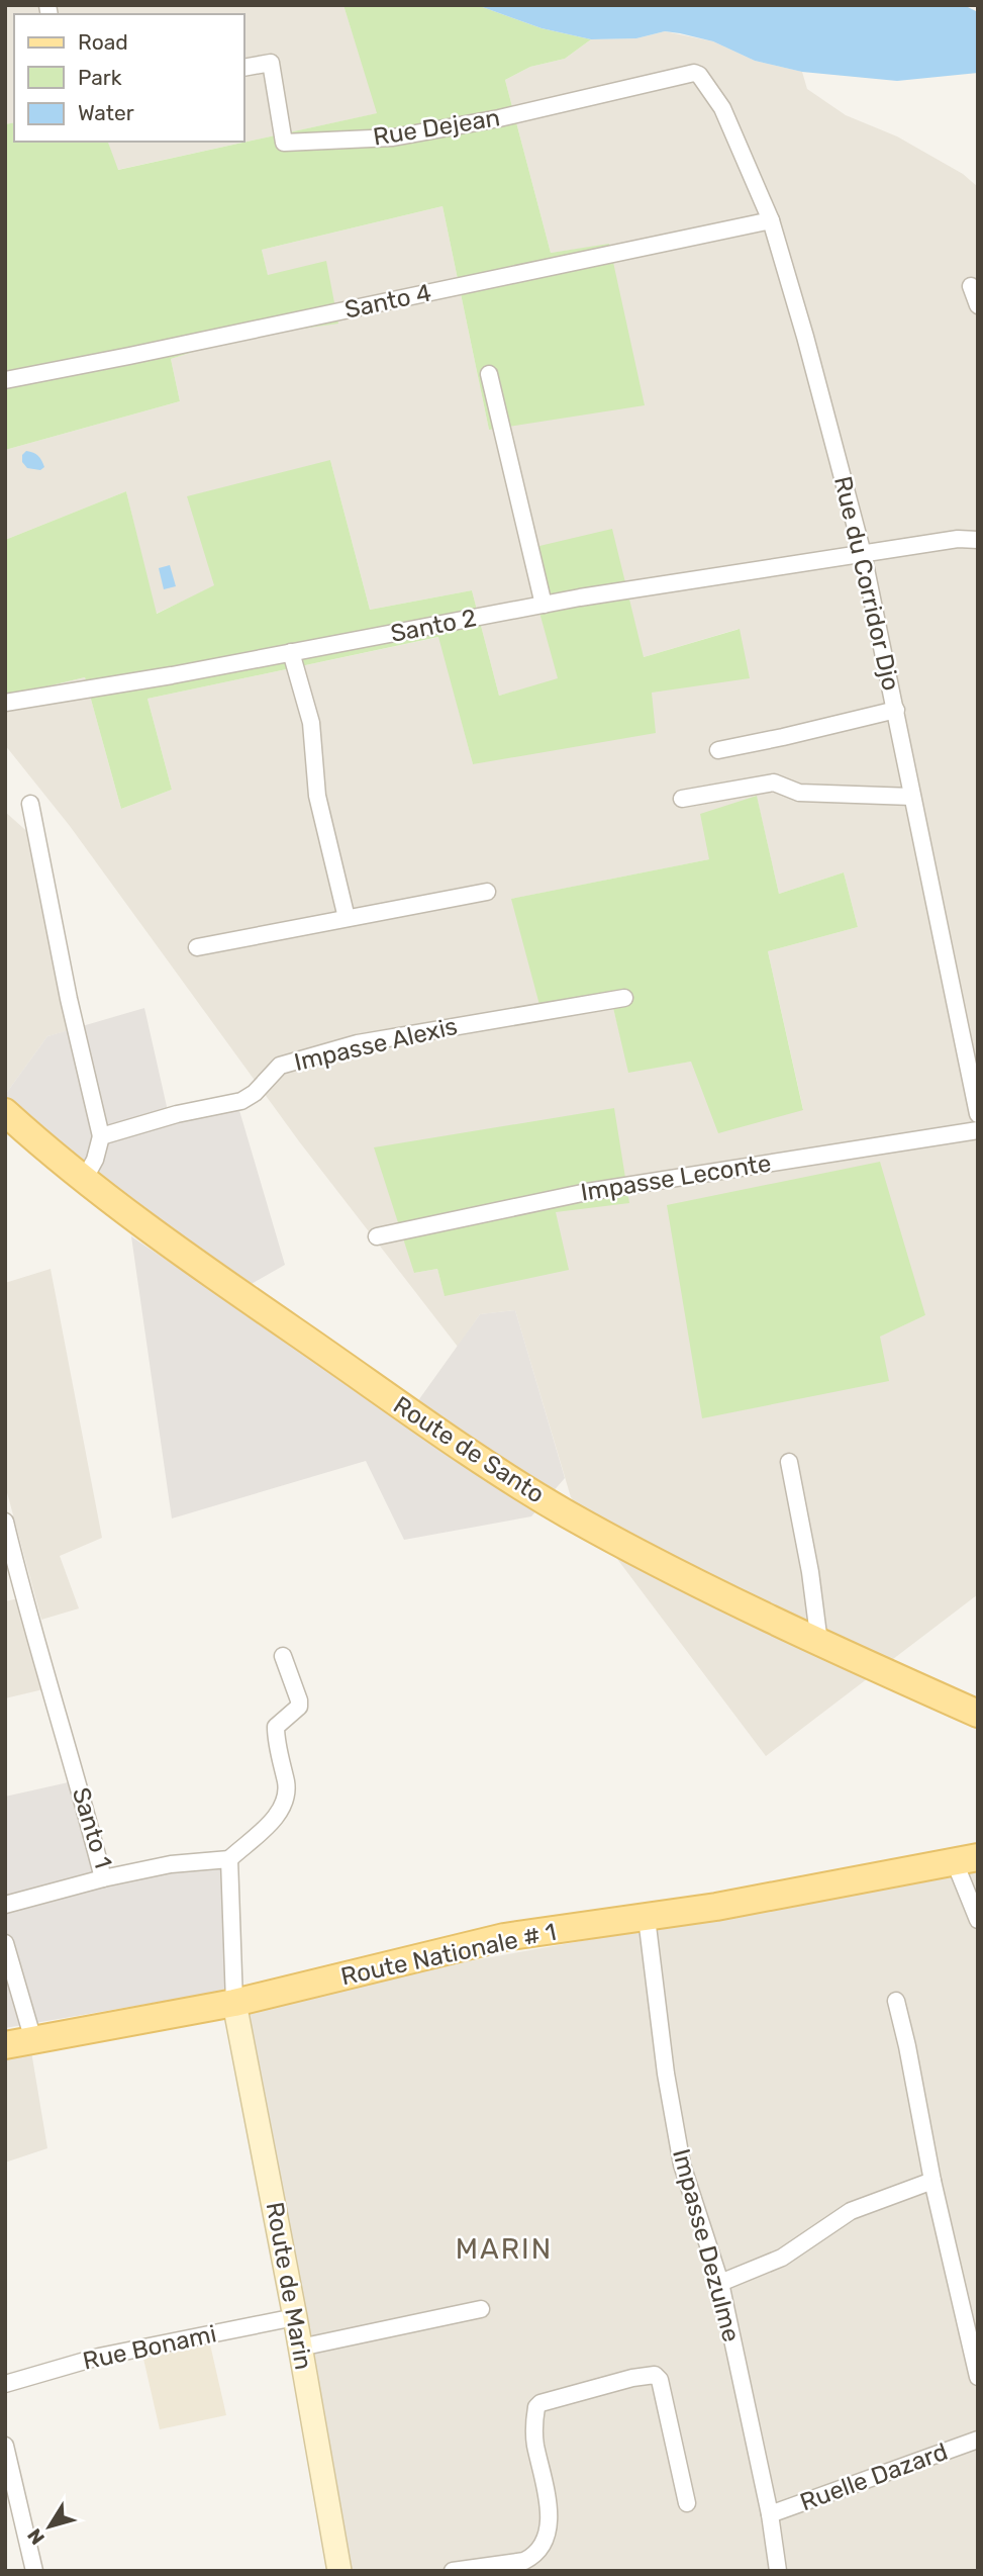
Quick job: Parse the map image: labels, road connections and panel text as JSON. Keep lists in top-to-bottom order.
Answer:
{
  "streets": {
    "main road": ["Route de Santo", "Route Nationale # 1", "Route de Marin"],
    "street": [
      "Rue Dejean",
      "Santo 4",
      "Rue du Corridor Djo",
      "Santo 2",
      "Impasse Alexis",
      "Impasse Leconte",
      "Santo 1",
      "Impasse Dezulme",
      "Rue Bonami",
      "Ruelle Dazard"
    ]
  },
  "crossings": [
    ["Rue Dejean", "Rue du Corridor Djo"],
    ["Santo 4", "Rue du Corridor Djo"],
    ["Rue du Corridor Djo", "Santo 2"],
    ["Route Nationale # 1", "Impasse Dezulme"],
    ["Route Nationale # 1", "Route de Marin"],
    ["Impasse Dezulme", "Ruelle Dazard"],
    ["Route de Marin", "Rue Bonami"]
  ],
  "districts": ["MARIN"],
  "legend": ["Road", "Park", "Water"],
  "north": "bottom left"
}
